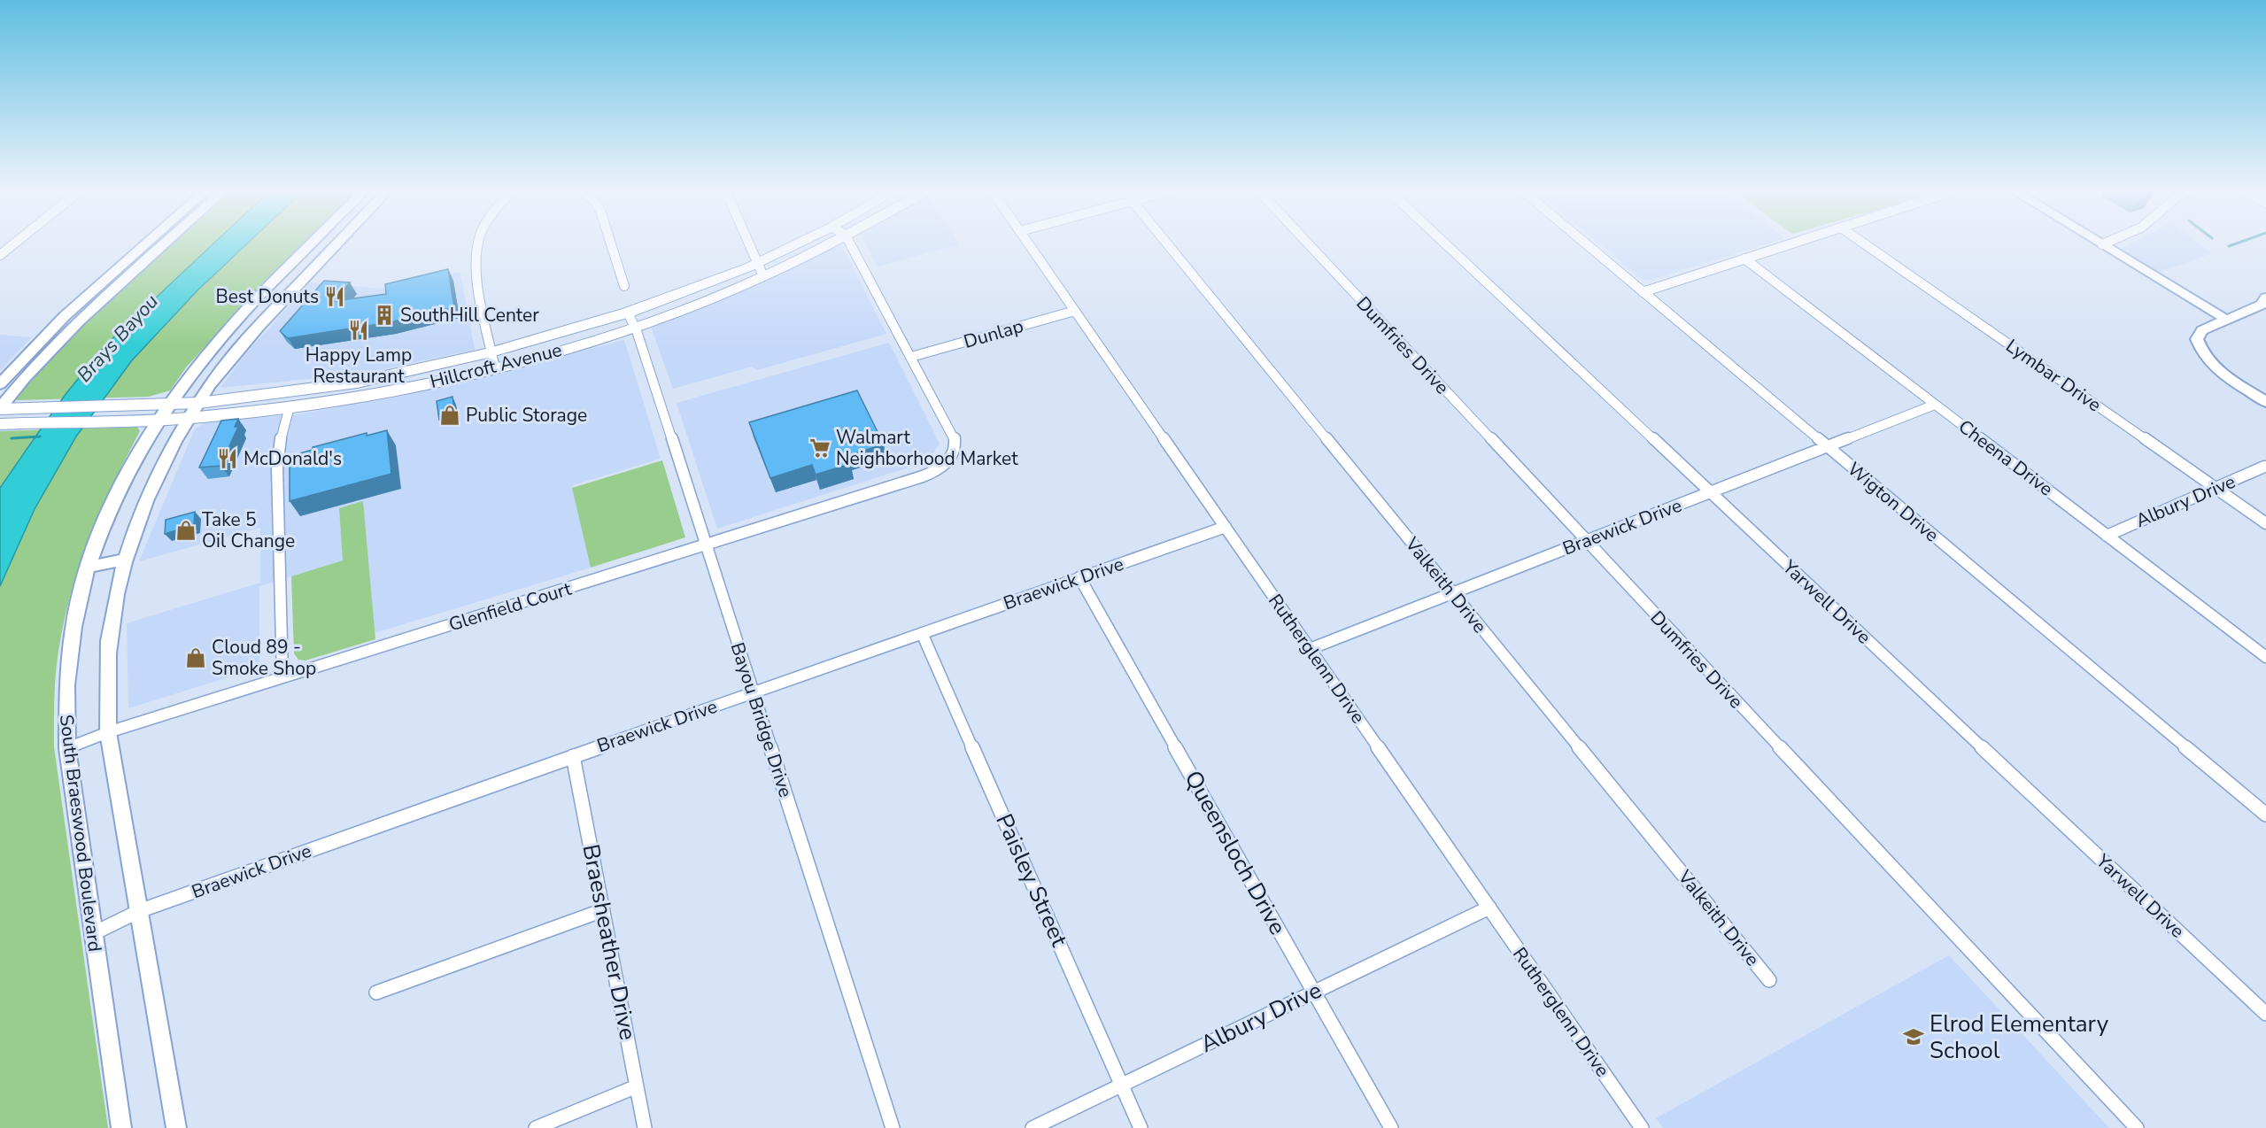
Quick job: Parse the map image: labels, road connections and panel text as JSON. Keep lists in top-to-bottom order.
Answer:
{
  "streets": {
    "main road": ["Hillcroft Avenue", "South Braeswood Boulevard"],
    "street": [
      "Dunlap",
      "Dumfries Drive",
      "Lymbar Drive",
      "Cheena Drive",
      "Albury Drive",
      "Wigton Drive",
      "Braewick Drive",
      "Valkeith Drive",
      "Yarwell Drive",
      "Glenfield Court",
      "Rutherglenn Drive",
      "Bayou Bridge Drive",
      "Queensloch Drive",
      "Paisley Street",
      "Braesheather Drive"
    ]
  },
  "crossings": [
    ["Dunlap", "Glenfield Court"],
    ["Dunlap", "Rutherglenn Drive"],
    ["Dumfries Drive", "Braewick Drive"],
    ["Hillcroft Avenue", "Bayou Bridge Drive"],
    ["Hillcroft Avenue", "South Braeswood Boulevard"],
    ["Lymbar Drive", "Albury Drive"],
    ["Cheena Drive", "Albury Drive"],
    ["Cheena Drive", "Braewick Drive"],
    ["Albury Drive", "Rutherglenn Drive"],
    ["Albury Drive", "Queensloch Drive"],
    ["Albury Drive", "Paisley Street"],
    ["Wigton Drive", "Braewick Drive"],
    ["Braewick Drive", "Valkeith Drive"],
    ["Braewick Drive", "Yarwell Drive"],
    ["Braewick Drive", "Rutherglenn Drive"],
    ["Braewick Drive", "Bayou Bridge Drive"],
    ["Braewick Drive", "South Braeswood Boulevard"],
    ["Braewick Drive", "Queensloch Drive"],
    ["Braewick Drive", "Paisley Street"],
    ["Braewick Drive", "Braesheather Drive"],
    ["Glenfield Court", "Bayou Bridge Drive"],
    ["Glenfield Court", "South Braeswood Boulevard"]
  ],
  "water": ["Brays Bayou"],
  "places": {
    "restaurant": ["Best Donuts", "Happy Lamp Restaurant", "McDonald's"],
    "building": ["SouthHill Center"],
    "shop": ["Public Storage", "Take 5 Oil Change", "Cloud 89 - Smoke Shop"],
    "supermarket": ["Walmart Neighborhood Market"],
    "school or university": ["Elrod Elementary School"]
  }
}
